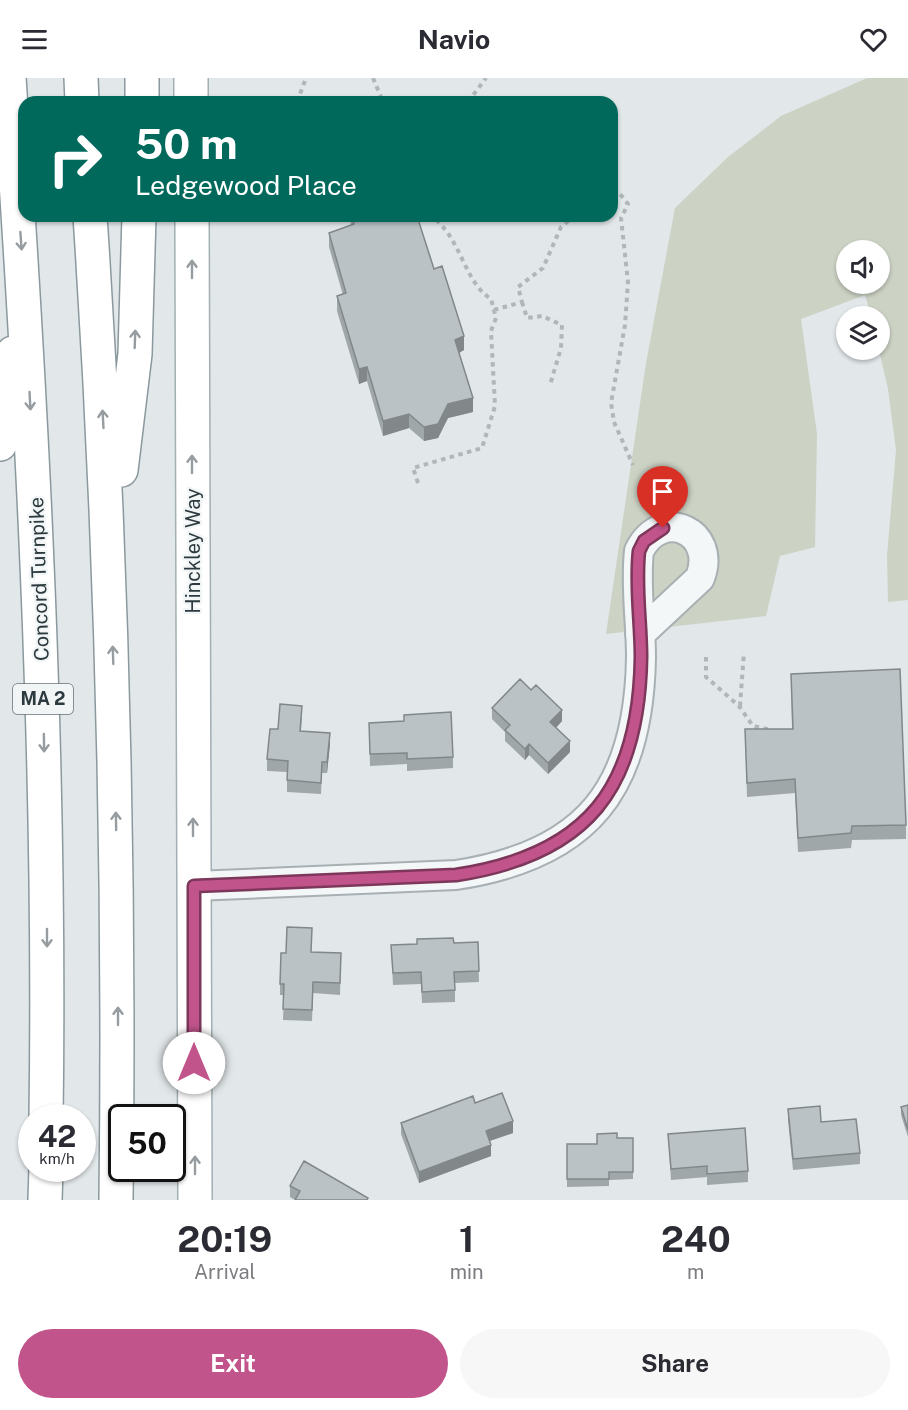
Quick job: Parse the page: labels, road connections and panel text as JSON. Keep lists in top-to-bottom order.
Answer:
{
  "streets": {
    "main road": ["Hinckley Way", "Concord Turnpike", "MA 2"]
  },
  "page": {
    "header": "Navio",
    "turn": ["50 m", "Ledgewood Place"],
    "speed": "42 km/h",
    "limit": "50",
    "eta": [
      "20:19",
      "Arrival",
      "1",
      "min",
      "240",
      "m"
    ],
    "buttons": ["Exit", "Share"]
  }
}
